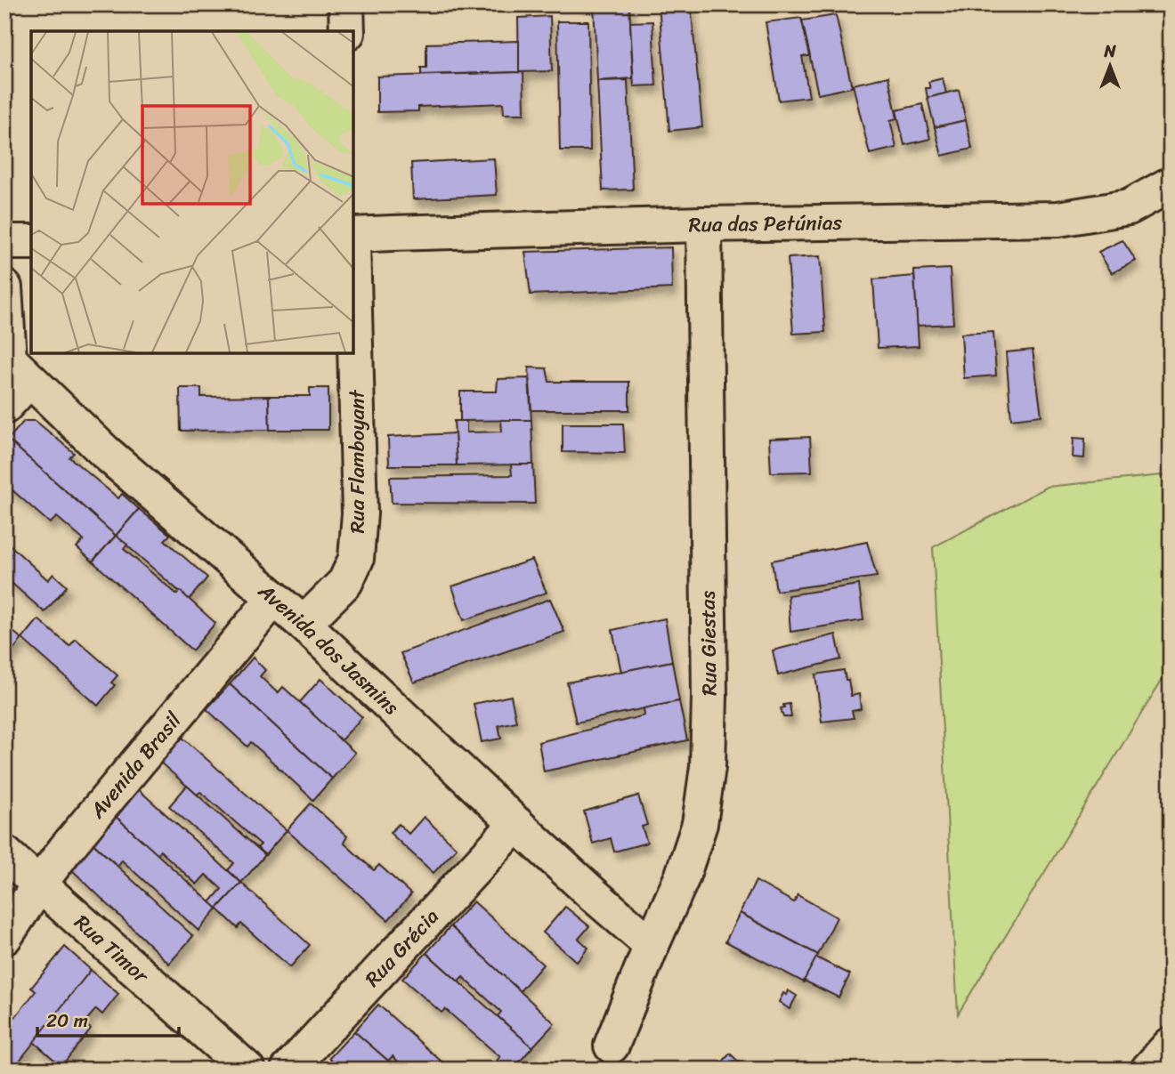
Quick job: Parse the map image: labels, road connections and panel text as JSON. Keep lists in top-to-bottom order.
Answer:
{
  "streets": {
    "street": [
      "Rua das Petúnias",
      "Rua Flamboyant",
      "Rua Giestas",
      "Avenida dos Jasmins",
      "Avenida Brasil",
      "Rua Grécia",
      "Rua Timor"
    ]
  },
  "crossings": [
    ["Rua das Petúnias", "Rua Giestas"],
    ["Rua Flamboyant", "Avenida dos Jasmins"],
    ["Rua Giestas", "Avenida dos Jasmins"],
    ["Avenida dos Jasmins", "Avenida Brasil"],
    ["Avenida dos Jasmins", "Rua Grécia"],
    ["Avenida Brasil", "Rua Timor"]
  ],
  "scale_bar": "20 m",
  "north": "top"
}
